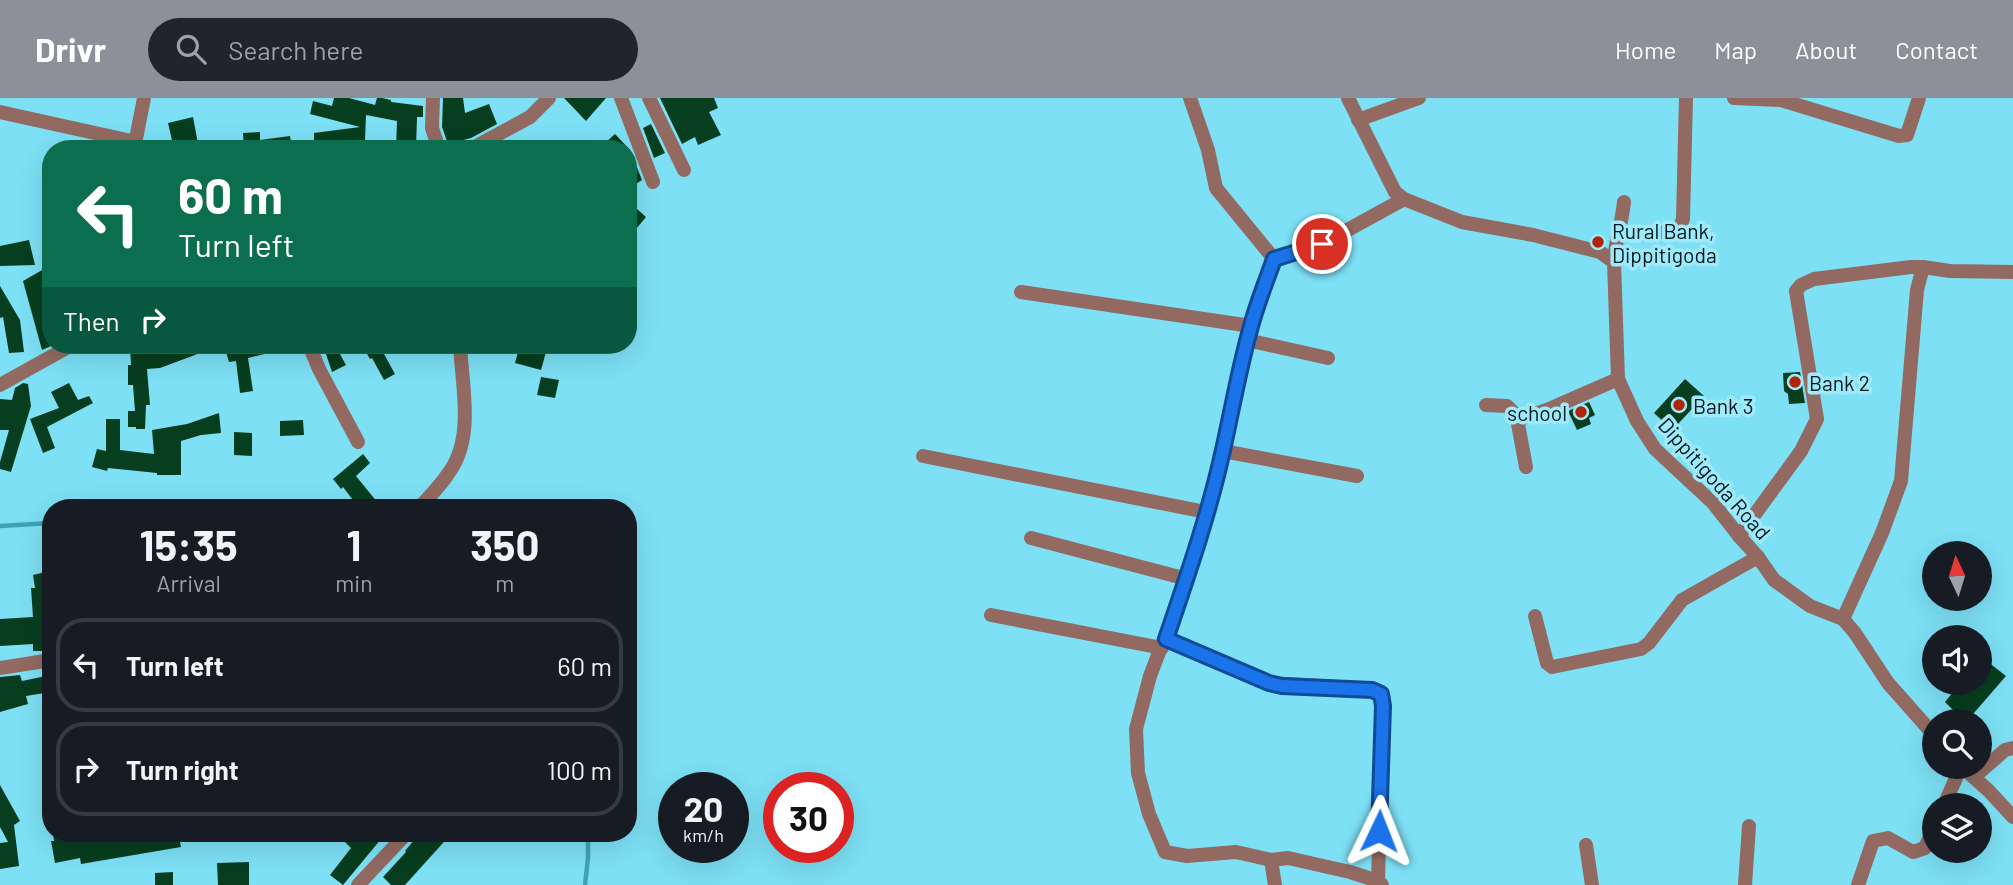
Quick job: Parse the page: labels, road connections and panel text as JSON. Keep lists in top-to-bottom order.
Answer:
{
  "streets": {
    "street": ["Dippitigoda Road"]
  },
  "places": [
    "Rural Bank, Dippitigoda",
    "Bank 2",
    "Bank 3",
    "school"
  ],
  "north": "top",
  "page": {
    "header": "Drivr",
    "search": "Search here",
    "nav": [
      "Home",
      "Map",
      "About",
      "Contact"
    ],
    "turn": ["60 m", "Turn left"],
    "then": "Then",
    "eta": [
      "15:35",
      "Arrival",
      "1",
      "min",
      "350",
      "m"
    ],
    "list": [
      {
        "name": "Turn left",
        "value": "60 m"
      },
      {
        "name": "Turn right",
        "value": "100 m"
      }
    ],
    "speed": "20 km/h",
    "limit": "30"
  }
}
